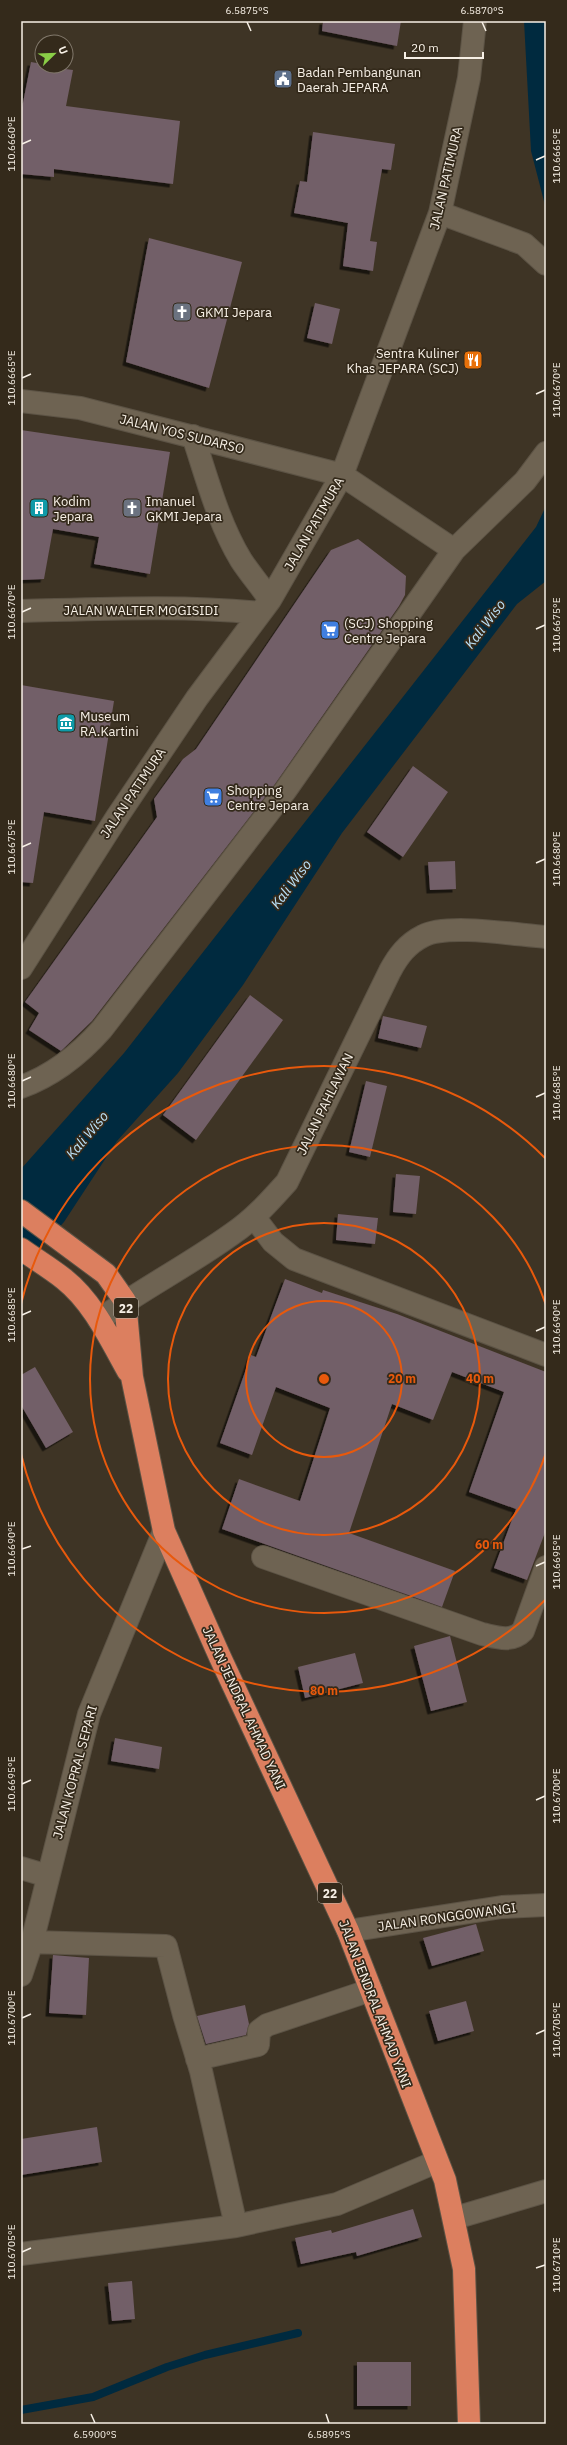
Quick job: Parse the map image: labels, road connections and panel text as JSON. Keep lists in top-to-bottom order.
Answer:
{
  "streets": {
    "highway": ["22", "JALAN JENDRAL AHMAD YANI"],
    "street": [
      "JALAN PATIMURA",
      "JALAN YOS SUDARSO",
      "JALAN WALTER MOGISIDI",
      "JALAN PAHLAWAN",
      "JALAN KOPRAL SEPARI",
      "JALAN RONGGOWANGI"
    ]
  },
  "crossings": [
    ["JALAN PATIMURA", "JALAN YOS SUDARSO"],
    ["JALAN PATIMURA", "JALAN WALTER MOGISIDI"],
    ["JALAN PAHLAWAN", "JALAN JENDRAL AHMAD YANI"],
    ["JALAN JENDRAL AHMAD YANI", "JALAN KOPRAL SEPARI"],
    ["JALAN JENDRAL AHMAD YANI", "JALAN RONGGOWANGI"]
  ],
  "water": ["Kali Wiso"],
  "places": {
    "public building": ["Badan Pembangunan Daerah JEPARA"],
    "church": ["GKMI Jepara", "Imanuel GKMI Jepara"],
    "restaurant": ["Sentra Kuliner Khas JEPARA (SCJ)"],
    "building": ["Kodim Jepara"],
    "supermarket": ["(SCJ) Shopping Centre Jepara", "Shopping Centre Jepara"],
    "museum": ["Museum RA.Kartini"]
  },
  "scale_bar": "20 m",
  "north": "top right",
  "coordinates": [
    "6.5875°S",
    "6.5870°S",
    "110.6660°E",
    "110.6665°E",
    "110.6670°E",
    "110.6675°E",
    "110.6680°E",
    "110.6685°E",
    "110.6690°E",
    "110.6695°E",
    "110.6700°E",
    "110.6705°E",
    "110.6710°E",
    "6.5900°S",
    "6.5895°S"
  ],
  "rings": [
    "20 m",
    "40 m",
    "60 m",
    "80 m"
  ]
}
